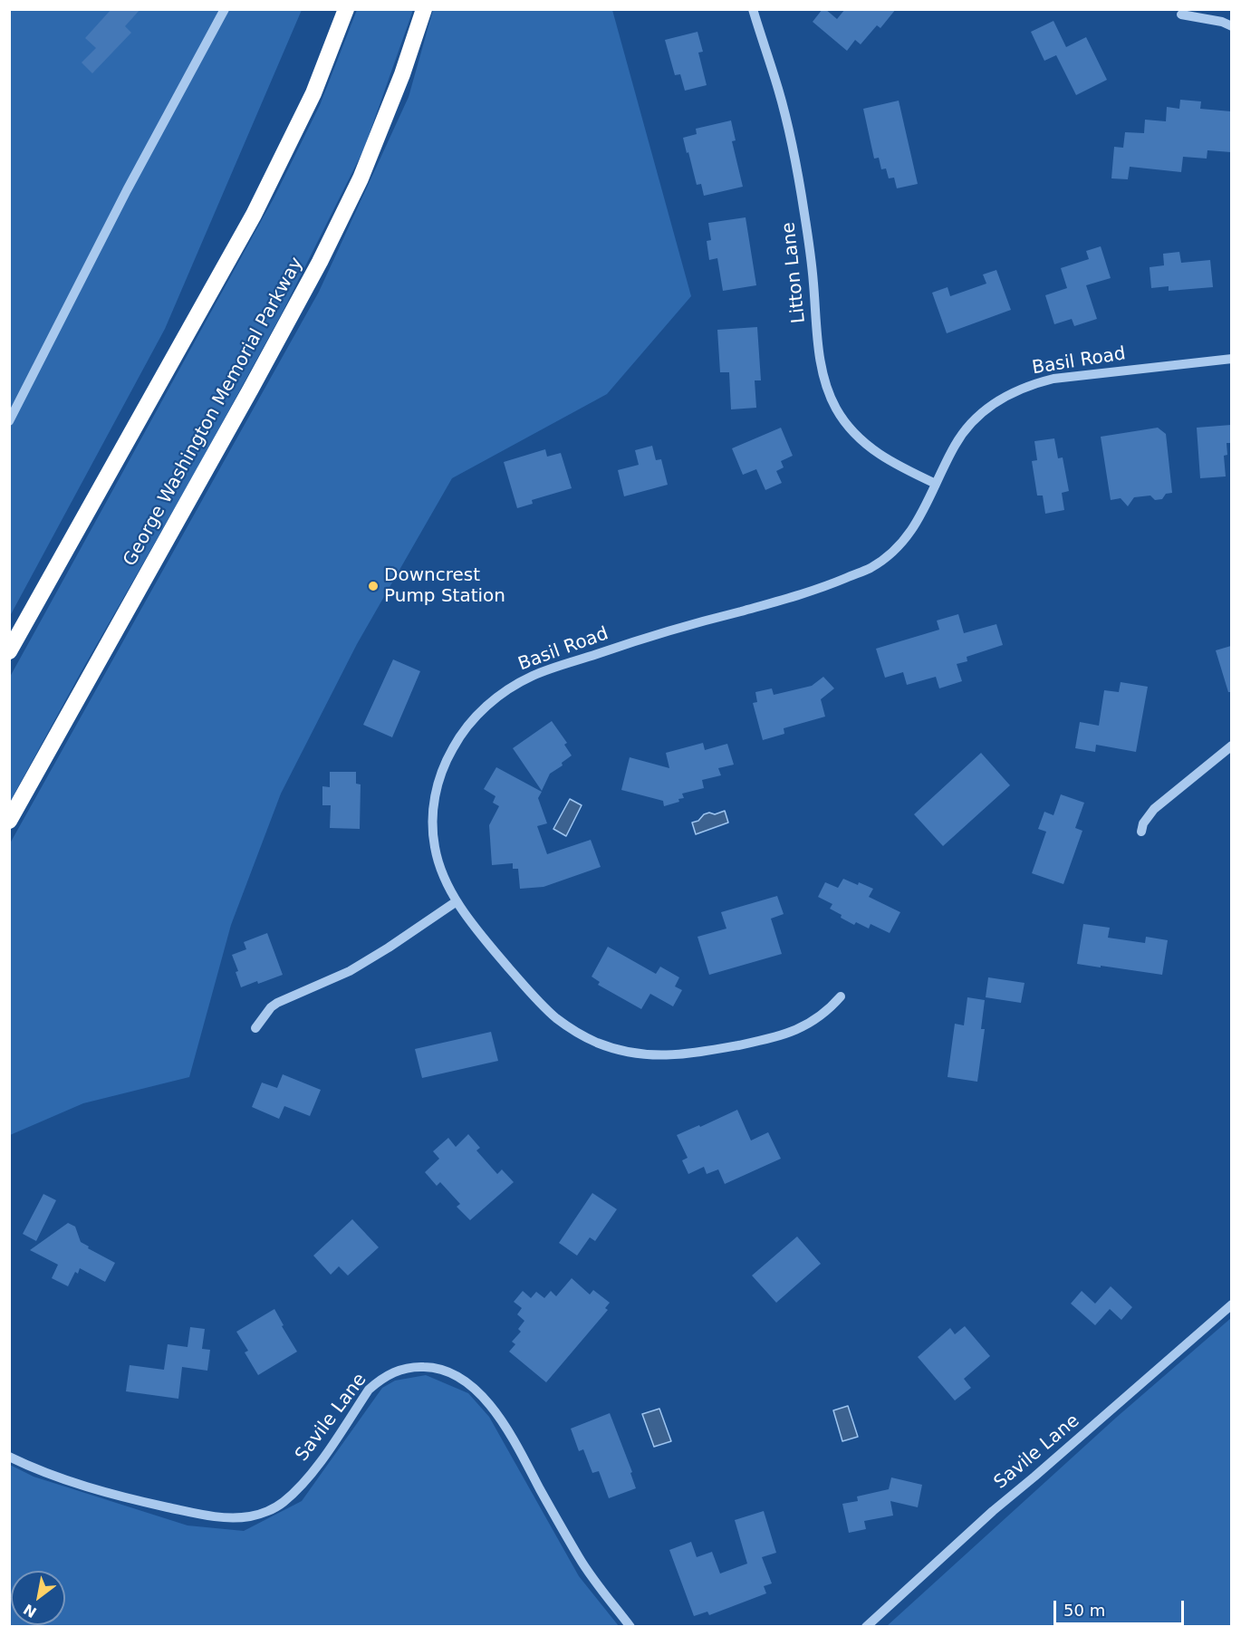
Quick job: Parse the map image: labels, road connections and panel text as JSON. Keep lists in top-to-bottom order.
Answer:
{
  "streets": {
    "highway": ["George Washington Memorial Parkway"],
    "street": ["Litton Lane", "Basil Road", "Savile Lane"]
  },
  "crossings": [
    ["Litton Lane", "Basil Road"]
  ],
  "places": ["Downcrest Pump Station"],
  "scale_bar": "50 m",
  "north": "bottom left"
}
